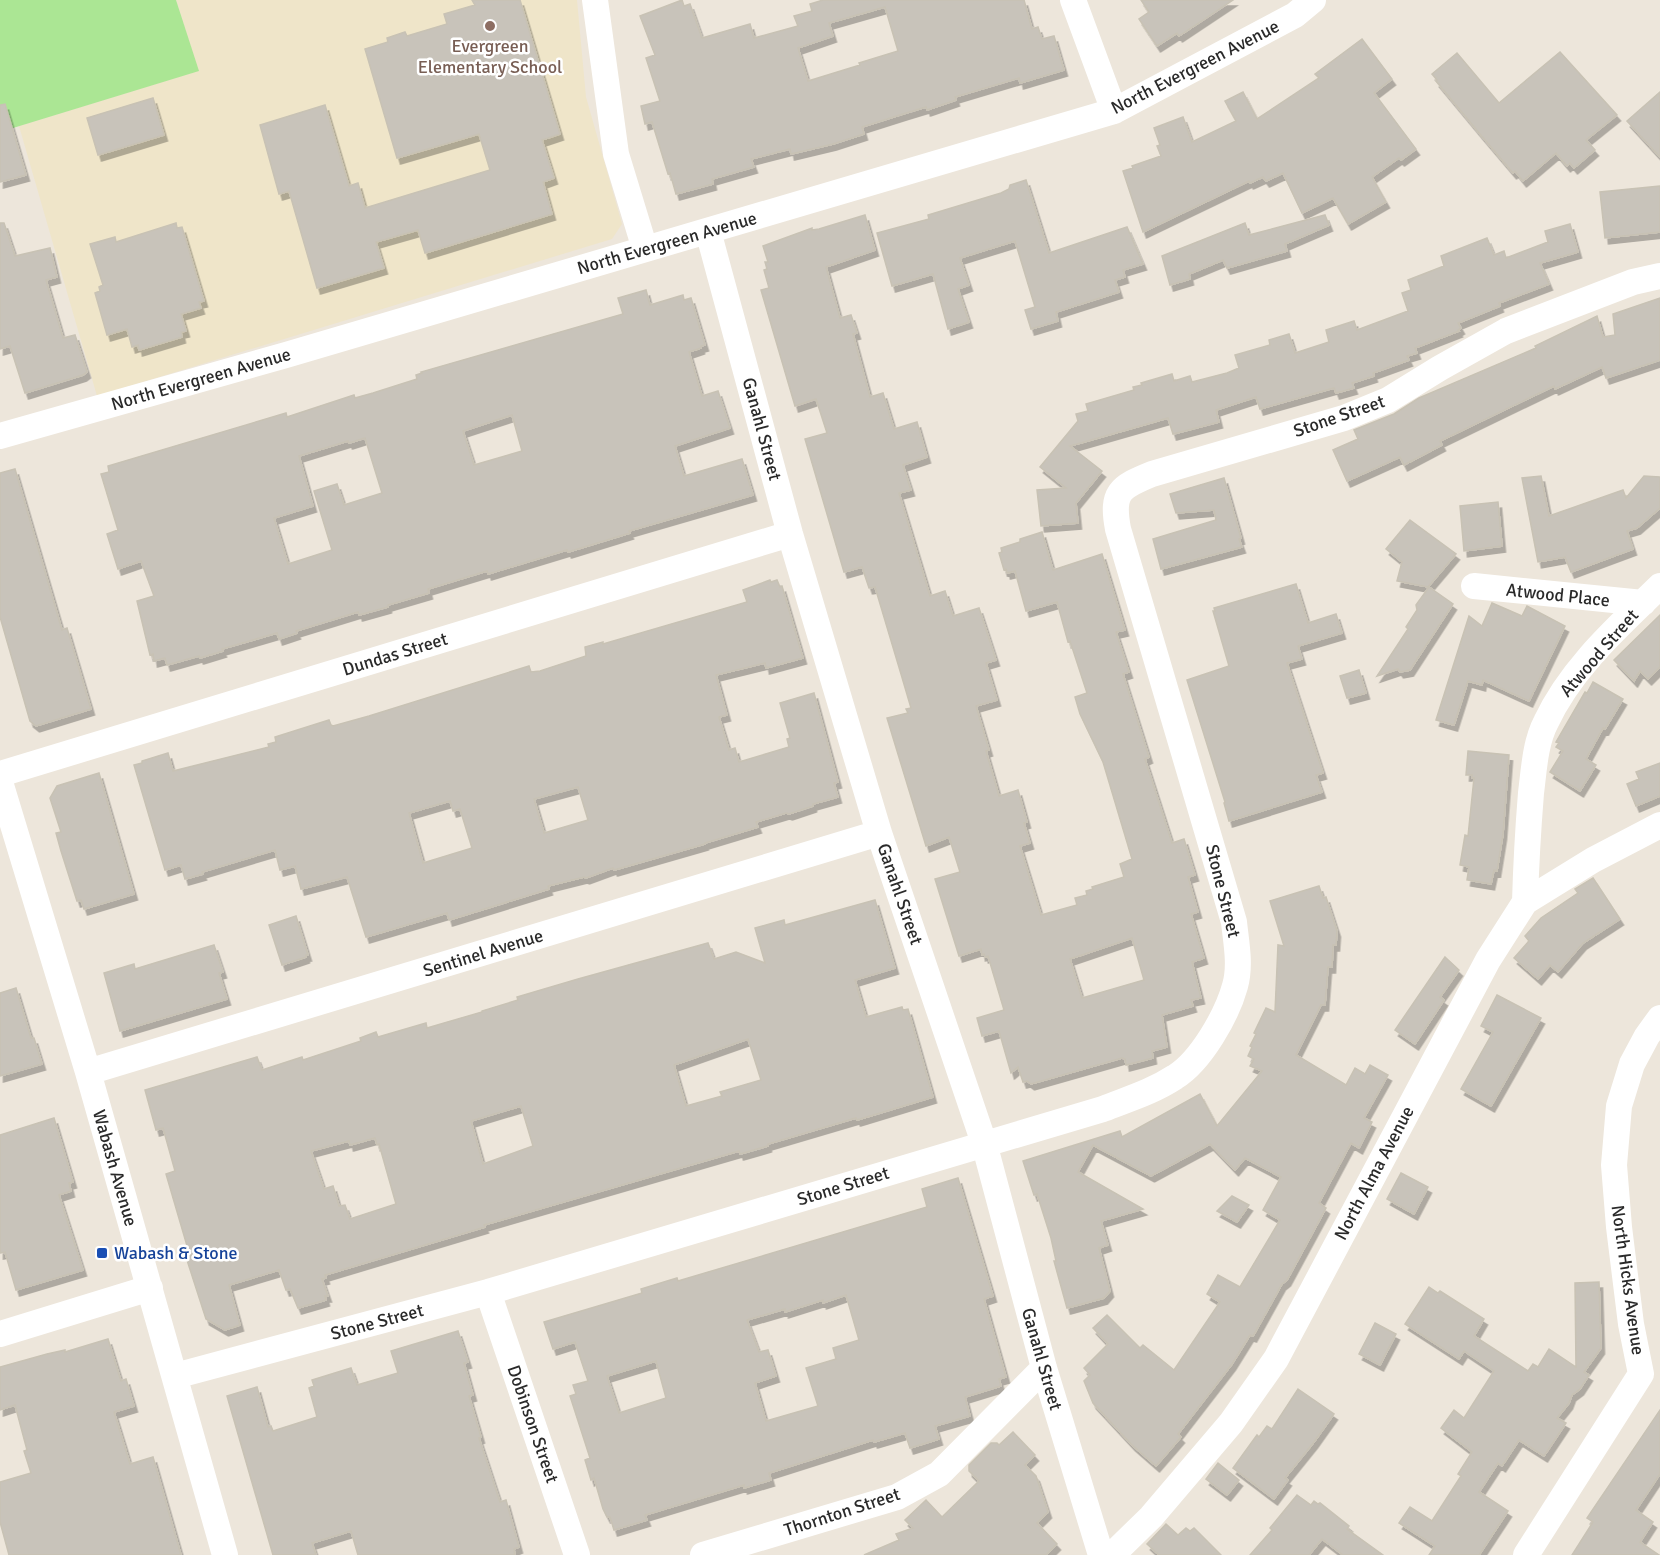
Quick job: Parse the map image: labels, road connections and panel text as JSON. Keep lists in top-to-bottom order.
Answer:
{
  "streets": {
    "street": [
      "North Evergreen Avenue",
      "Stone Street",
      "Ganahl Street",
      "Atwood Place",
      "Atwood Street",
      "Dundas Street",
      "Sentinel Avenue",
      "Wabash Avenue",
      "North Alma Avenue",
      "North Hicks Avenue",
      "Dobinson Street",
      "Thornton Street"
    ]
  },
  "crossings": [
    ["North Evergreen Avenue", "Ganahl Street"],
    ["Stone Street", "Ganahl Street"],
    ["Stone Street", "Wabash Avenue"],
    ["Stone Street", "Dobinson Street"],
    ["Ganahl Street", "Dundas Street"],
    ["Ganahl Street", "Sentinel Avenue"],
    ["Ganahl Street", "Thornton Street"],
    ["Atwood Place", "Atwood Street"],
    ["Atwood Street", "North Alma Avenue"],
    ["Sentinel Avenue", "Wabash Avenue"]
  ],
  "places": {
    "other": ["Evergreen Elementary School"],
    "transit": ["Wabash & Stone"]
  }
}
